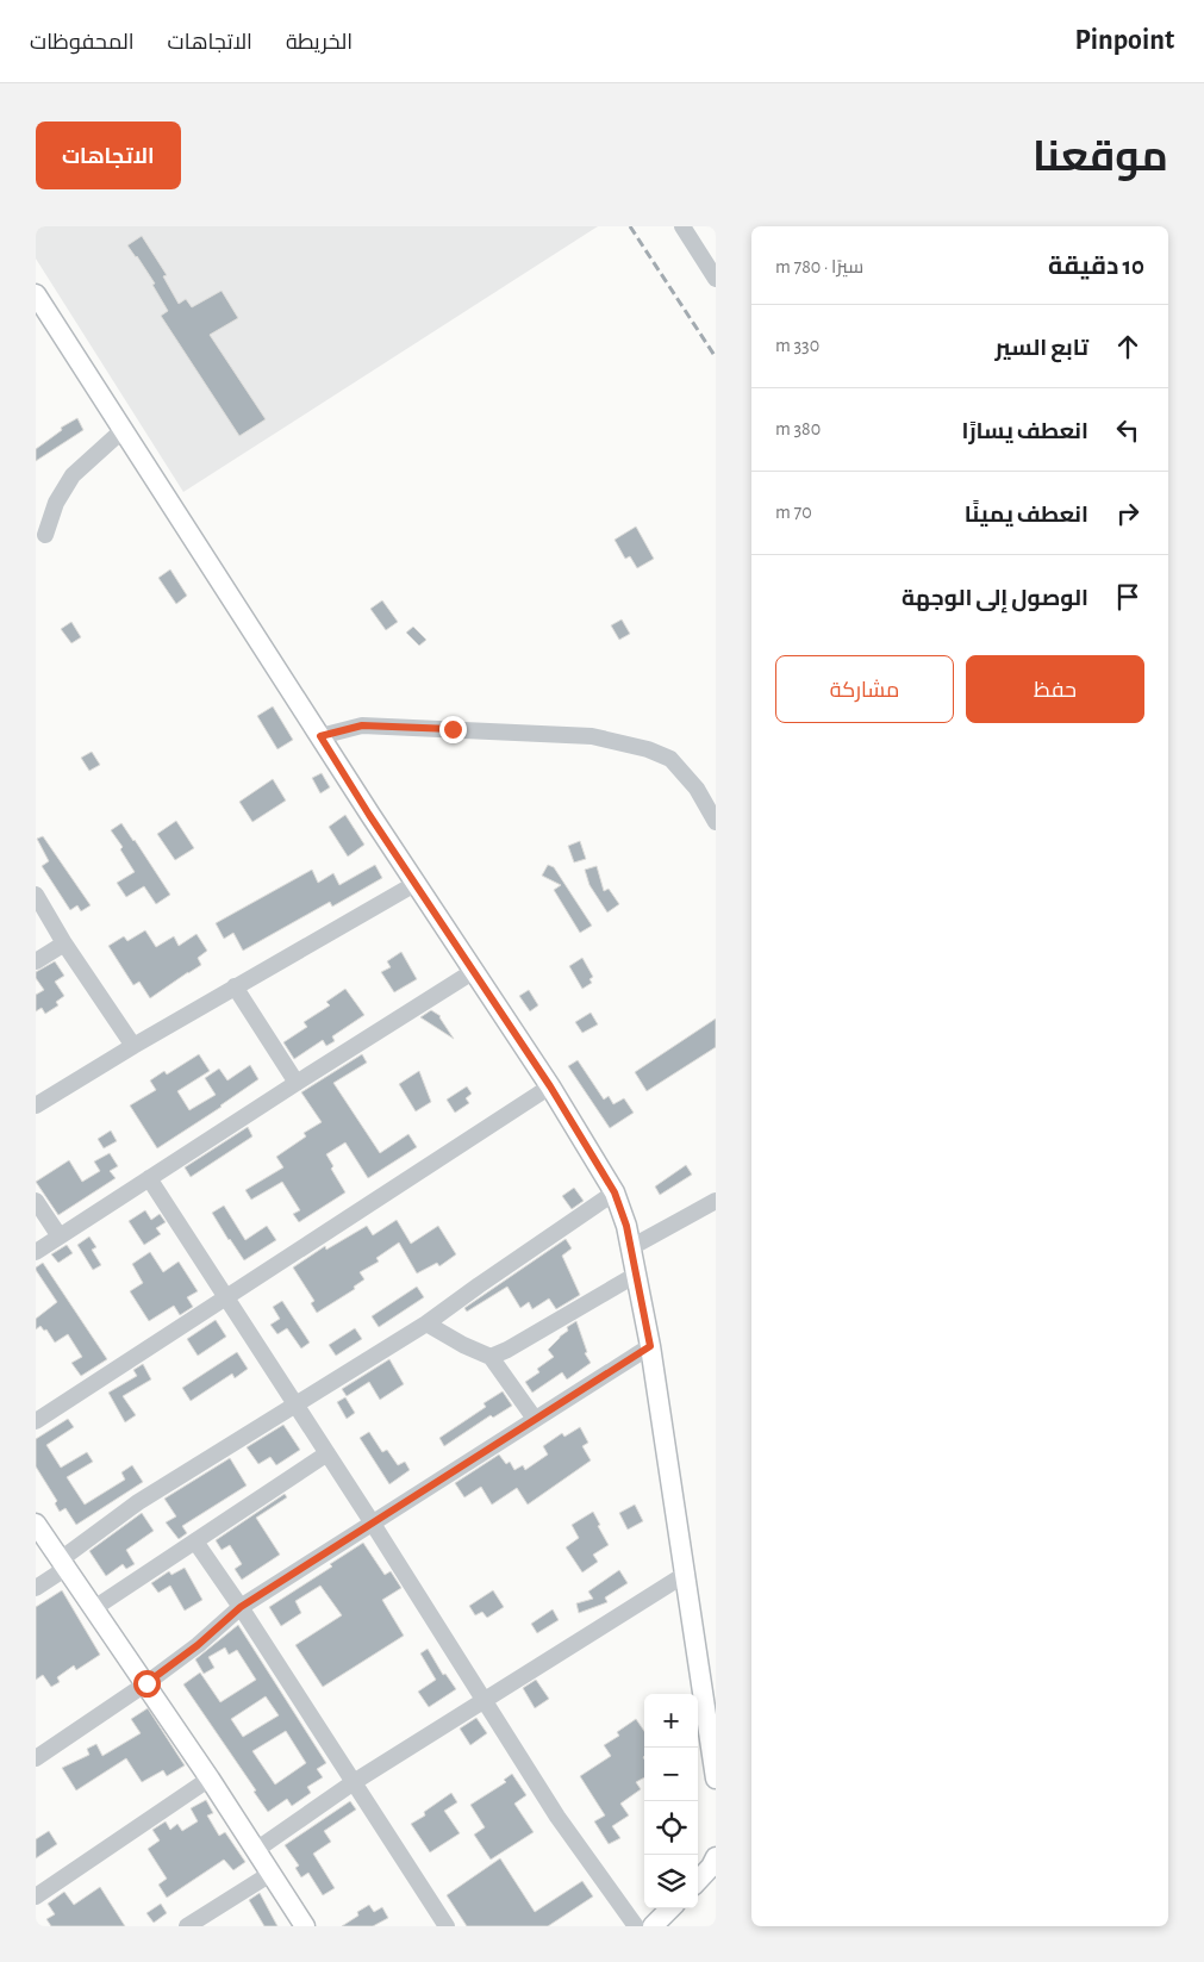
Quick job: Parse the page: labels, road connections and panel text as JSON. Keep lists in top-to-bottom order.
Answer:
{
  "page": {
    "header": "Pinpoint",
    "nav": ["الخريطة", "الاتجاهات", "المحفوظات"],
    "title": "موقعنا",
    "buttons": [
      "الاتجاهات",
      ["حفظ", "مشاركة"]
    ],
    "heading": ["10 دقيقة", "سيرًا · 780 m"],
    "list": [
      ["تابع السير", "330 m"],
      ["انعطف يسارًا", "380 m"],
      ["انعطف يمينًا", "70 m"],
      "الوصول إلى الوجهة"
    ],
    "map_buttons": ["+", "−"]
  }
}
